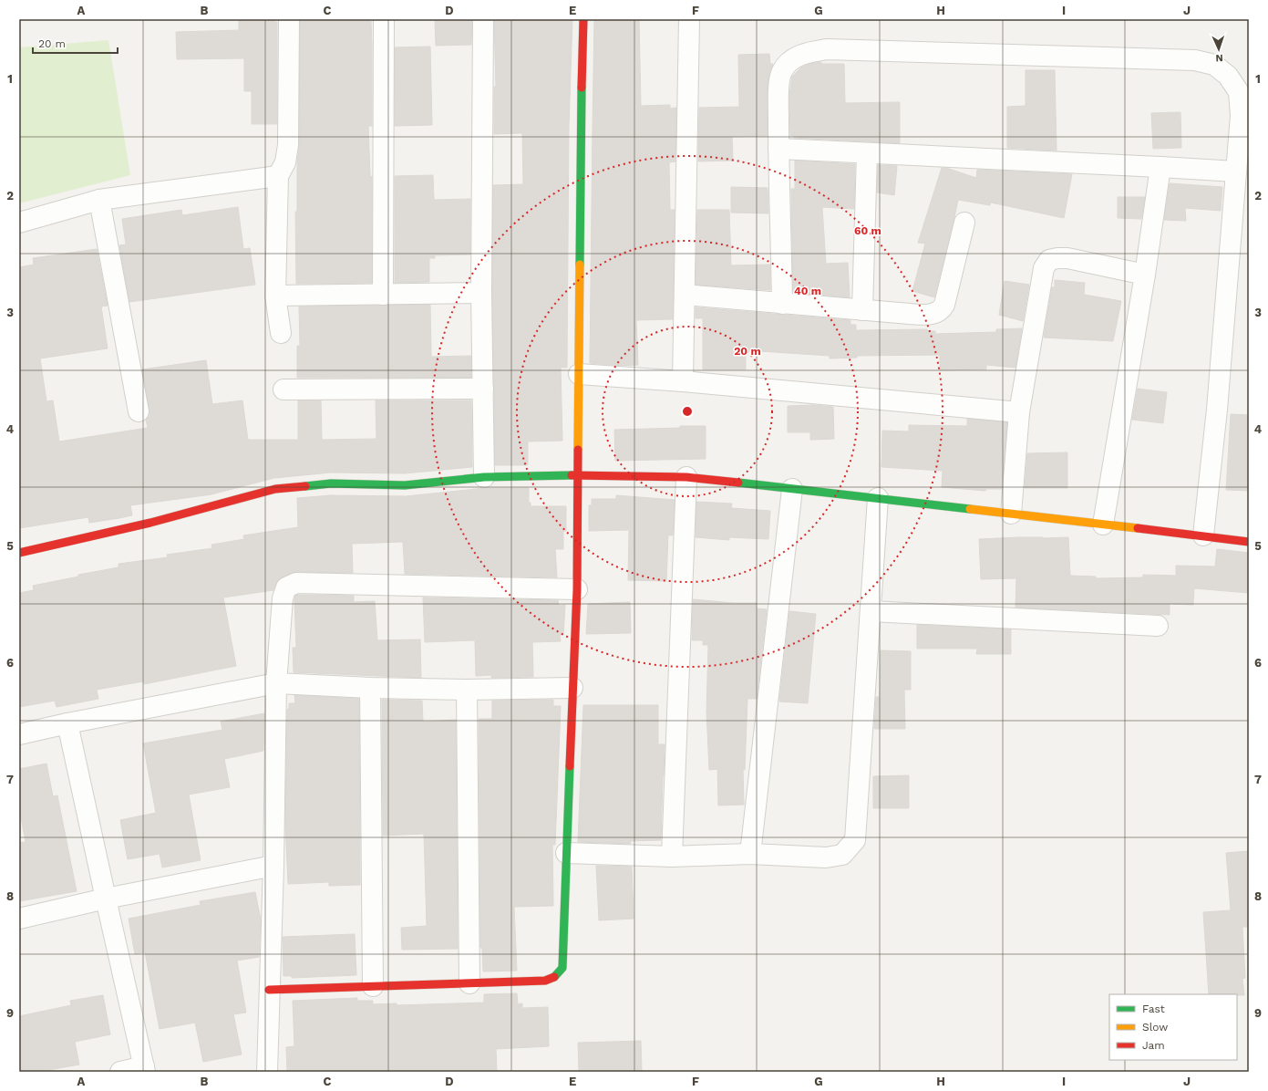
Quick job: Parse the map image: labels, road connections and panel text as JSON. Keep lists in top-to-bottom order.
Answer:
{
  "legend": ["Fast", "Slow", "Jam"],
  "scale_bar": "20 m",
  "north": "bottom",
  "grid": {
    "columns": [
      "A",
      "B",
      "C",
      "D",
      "E",
      "F",
      "G",
      "H",
      "I",
      "J"
    ],
    "rows": [
      "1",
      "2",
      "3",
      "4",
      "5",
      "6",
      "7",
      "8",
      "9"
    ]
  },
  "rings": ["60 m", "40 m", "20 m"]
}
